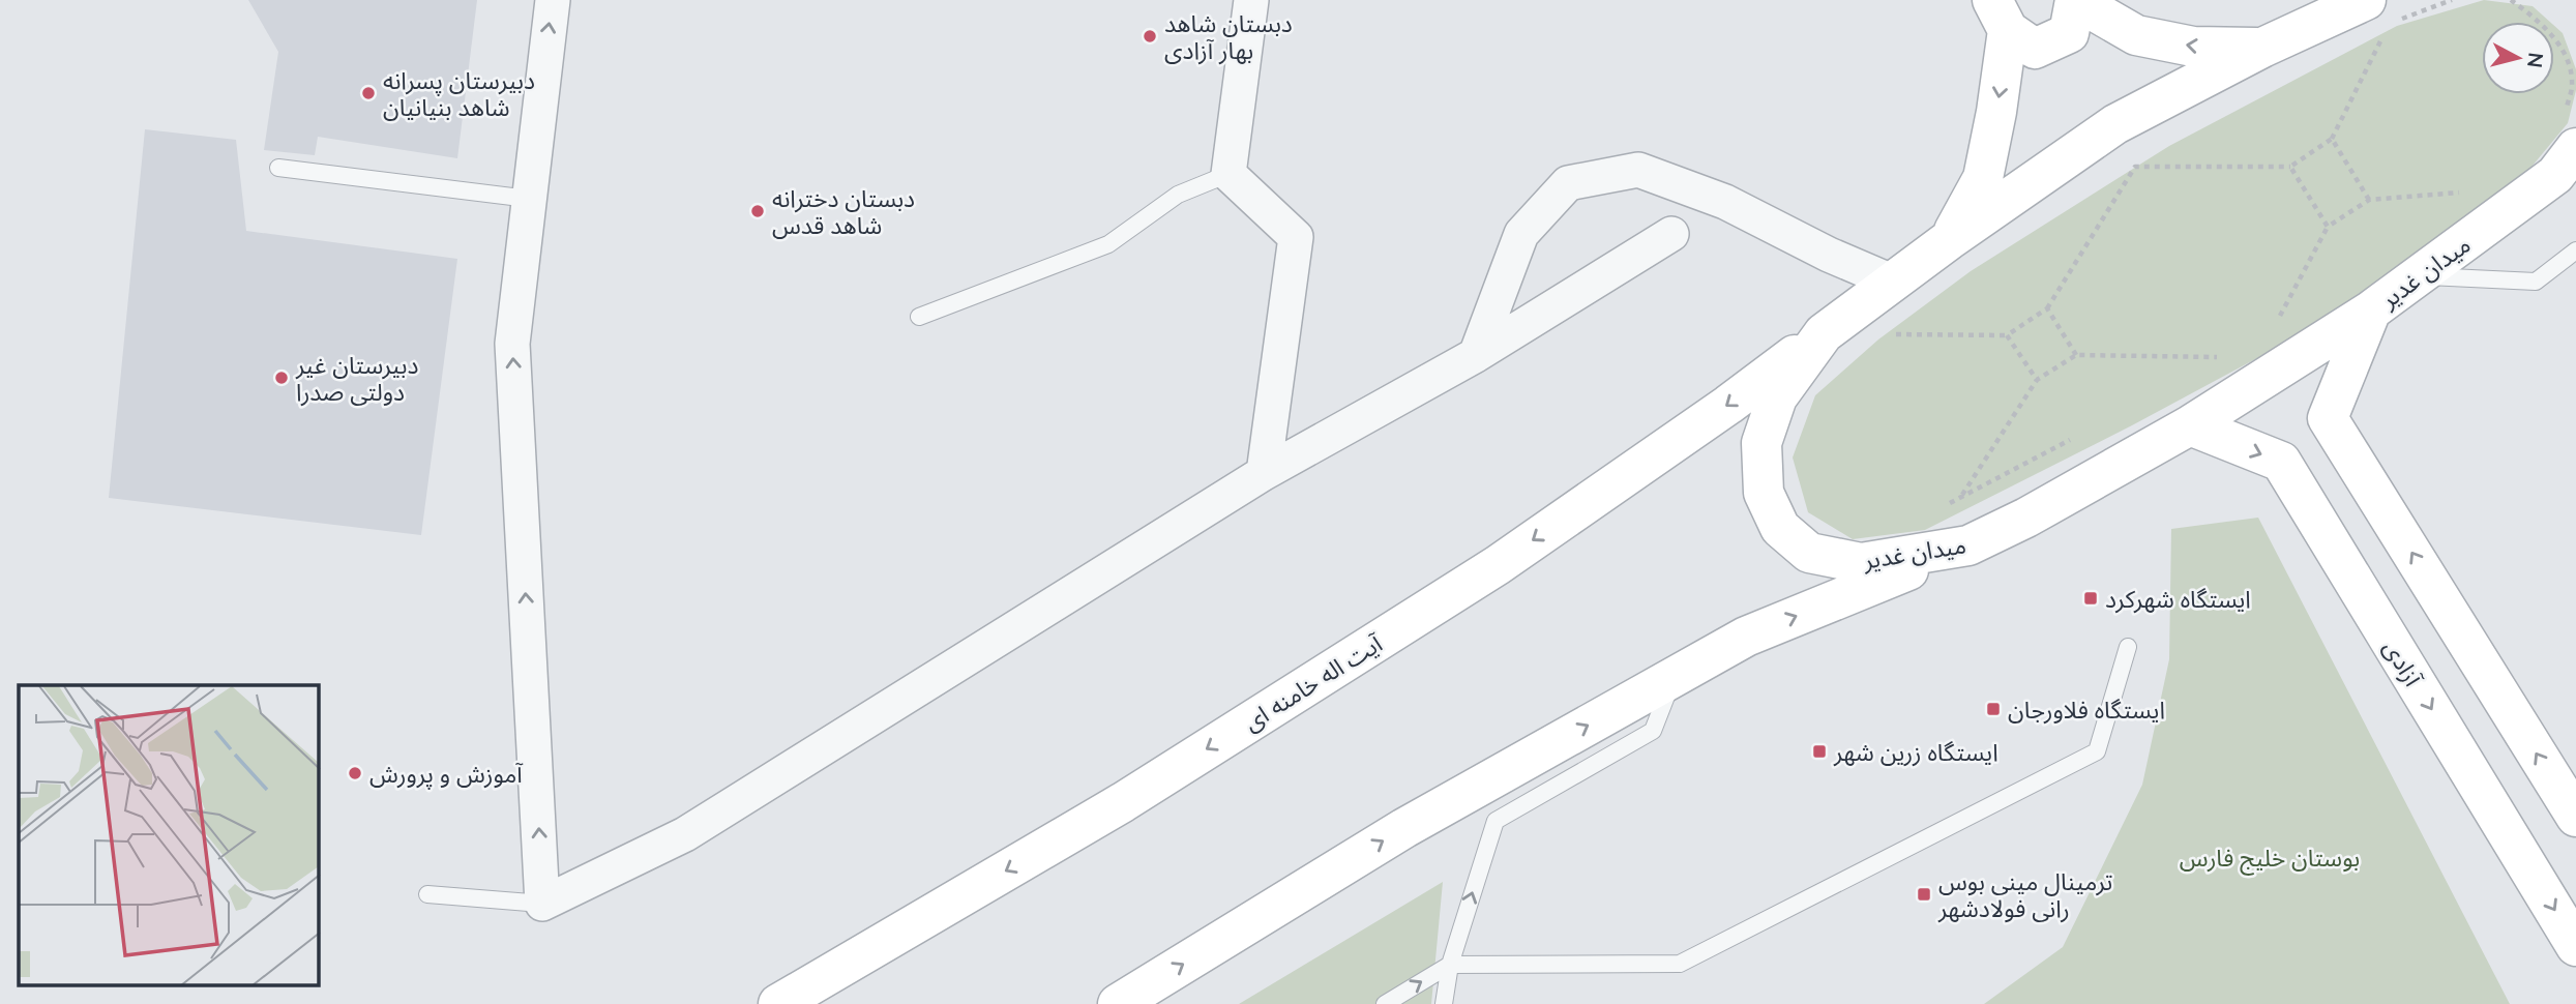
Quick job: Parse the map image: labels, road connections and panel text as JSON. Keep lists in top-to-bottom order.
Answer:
{
  "streets": {
    "main road": ["میدان غدیر", "آزادی", "آیت اله خامنه ای"]
  },
  "crossings": [
    ["میدان غدیر", "آزادی"],
    ["میدان غدیر", "آیت اله خامنه ای"]
  ],
  "parks": ["بوستان خلیج فارس"],
  "places": {
    "other": [
      "دبستان شاهد بهار آزادی",
      "دبیرستان پسرانه شاهد بنیانیان",
      "دبستان دخترانه شاهد قدس",
      "دبیرستان غیر دولتی صدرا",
      "آموزش و پرورش"
    ],
    "transit": [
      "ایستگاه شهرکرد",
      "ایستگاه فلاورجان",
      "ایستگاه زرین شهر",
      "ترمینال مینی بوس رانی فولادشهر"
    ]
  },
  "north": "right"
}
